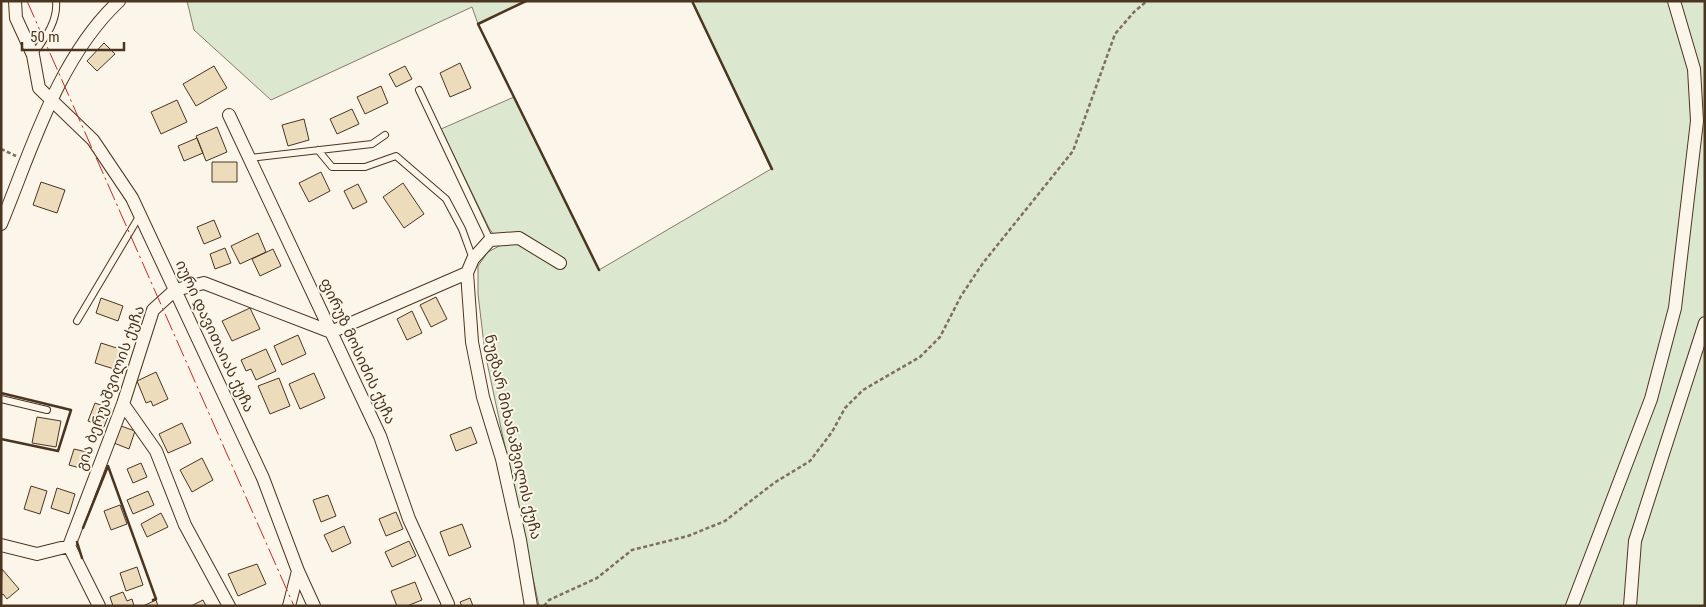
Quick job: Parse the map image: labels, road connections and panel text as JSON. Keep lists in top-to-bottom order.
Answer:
{
  "streets": {
    "street": [
      "იური დავითაიას ქუჩა",
      "ფირუზ მოსიძის ქუჩა",
      "გია ბერუაშვილის ქუჩა",
      "ნუგზარ მიხანაშვილის ქუჩა"
    ]
  },
  "crossings": [
    ["იური დავითაიას ქუჩა", "გია ბერუაშვილის ქუჩა"],
    ["ფირუზ მოსიძის ქუჩა", "გია ბერუაშვილის ქუჩა"]
  ],
  "scale_bar": "50 m"
}
